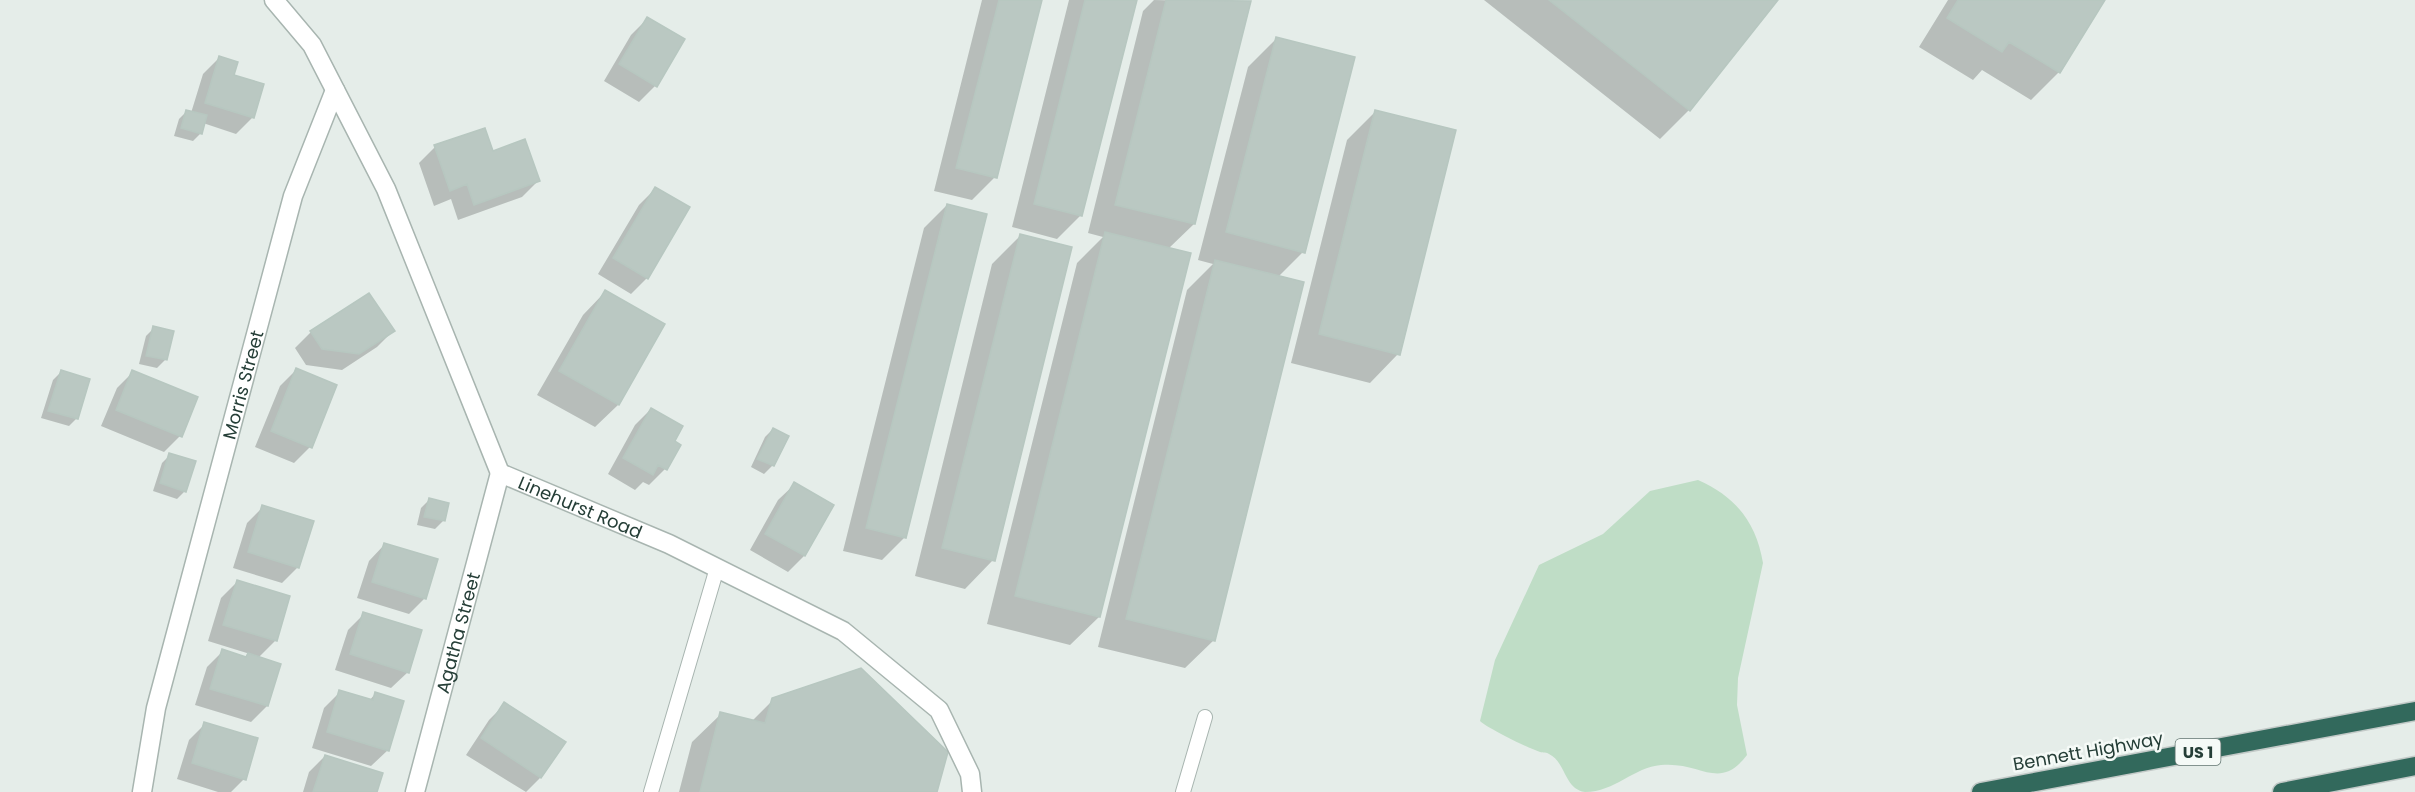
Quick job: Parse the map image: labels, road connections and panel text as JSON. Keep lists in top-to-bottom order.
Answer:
{
  "streets": {
    "highway": ["Bennett Highway", "US 1"],
    "street": ["Morris Street", "Linehurst Road", "Agatha Street"]
  },
  "crossings": [
    ["Morris Street", "Linehurst Road"],
    ["Linehurst Road", "Agatha Street"]
  ]
}
